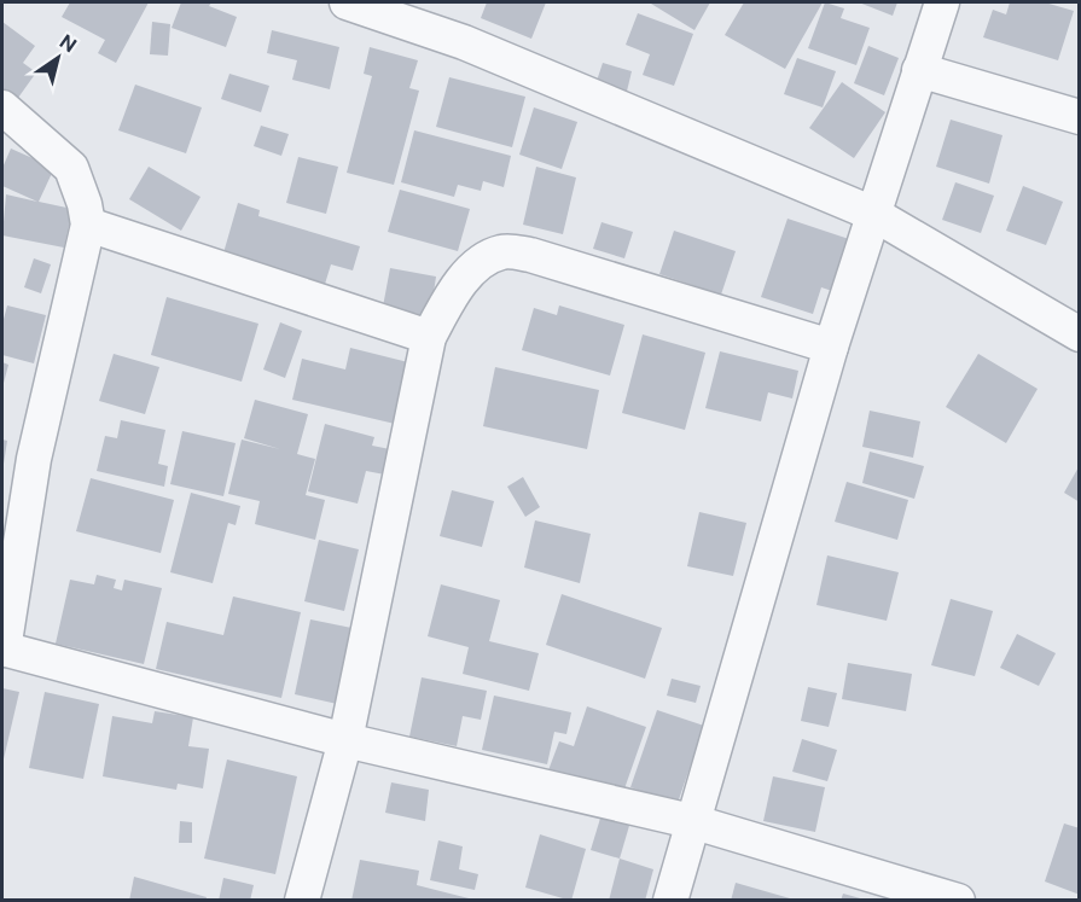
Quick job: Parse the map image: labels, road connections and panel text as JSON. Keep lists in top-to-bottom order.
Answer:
{
  "north": "top right"
}
